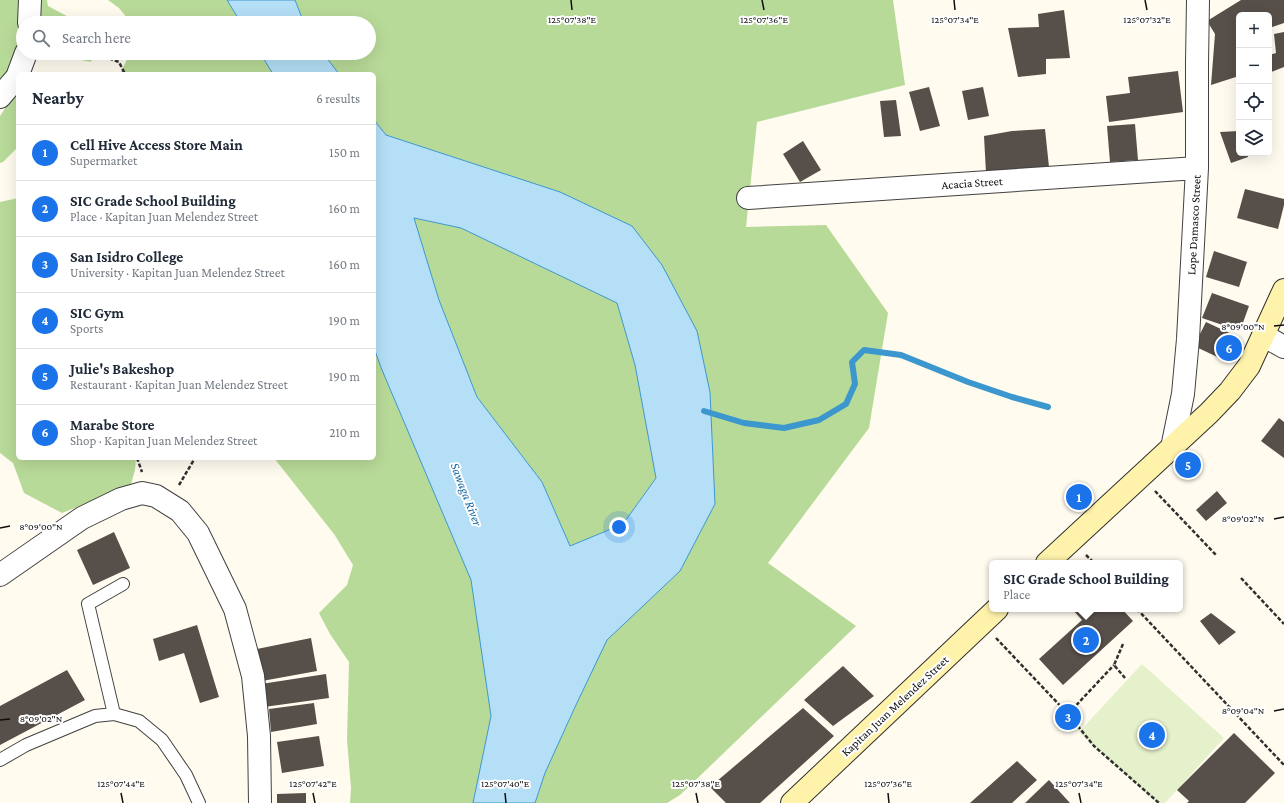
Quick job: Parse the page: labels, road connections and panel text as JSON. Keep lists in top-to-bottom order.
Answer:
{
  "streets": {
    "main road": ["Kapitan Juan Melendez Street"],
    "street": ["Acacia Street", "Lope Damasco Street"]
  },
  "crossings": [
    ["Acacia Street", "Lope Damasco Street"]
  ],
  "water": ["Sawaga River"],
  "page": {
    "map_buttons": ["+", "−"],
    "search": "Search here",
    "heading": ["Nearby", "6 results"],
    "list": [
      {
        "mark": "1",
        "name": "Cell Hive Access Store Main",
        "note": "Supermarket",
        "value": "150 m"
      },
      {
        "mark": "2",
        "name": "SIC Grade School Building",
        "note": "Place · Kapitan Juan Melendez Street",
        "value": "160 m"
      },
      {
        "mark": "3",
        "name": "San Isidro College",
        "note": "University · Kapitan Juan Melendez Street",
        "value": "160 m"
      },
      {
        "mark": "4",
        "name": "SIC Gym",
        "note": "Sports",
        "value": "190 m"
      },
      {
        "mark": "5",
        "name": "Julie's Bakeshop",
        "note": "Restaurant · Kapitan Juan Melendez Street",
        "value": "190 m"
      },
      {
        "mark": "6",
        "name": "Marabe Store",
        "note": "Shop · Kapitan Juan Melendez Street",
        "value": "210 m"
      }
    ],
    "pins": [
      "6",
      "5",
      "1",
      "2",
      "3",
      "4"
    ],
    "popup": ["SIC Grade School Building", "Place"]
  },
  "coordinates": [
    "125°07'38\"E",
    "125°07'36\"E",
    "125°07'34\"E",
    "125°07'32\"E",
    "8°09'00\"N",
    "8°09'02\"N",
    "8°09'04\"N",
    "125°07'44\"E",
    "125°07'42\"E",
    "125°07'40\"E"
  ]
}
